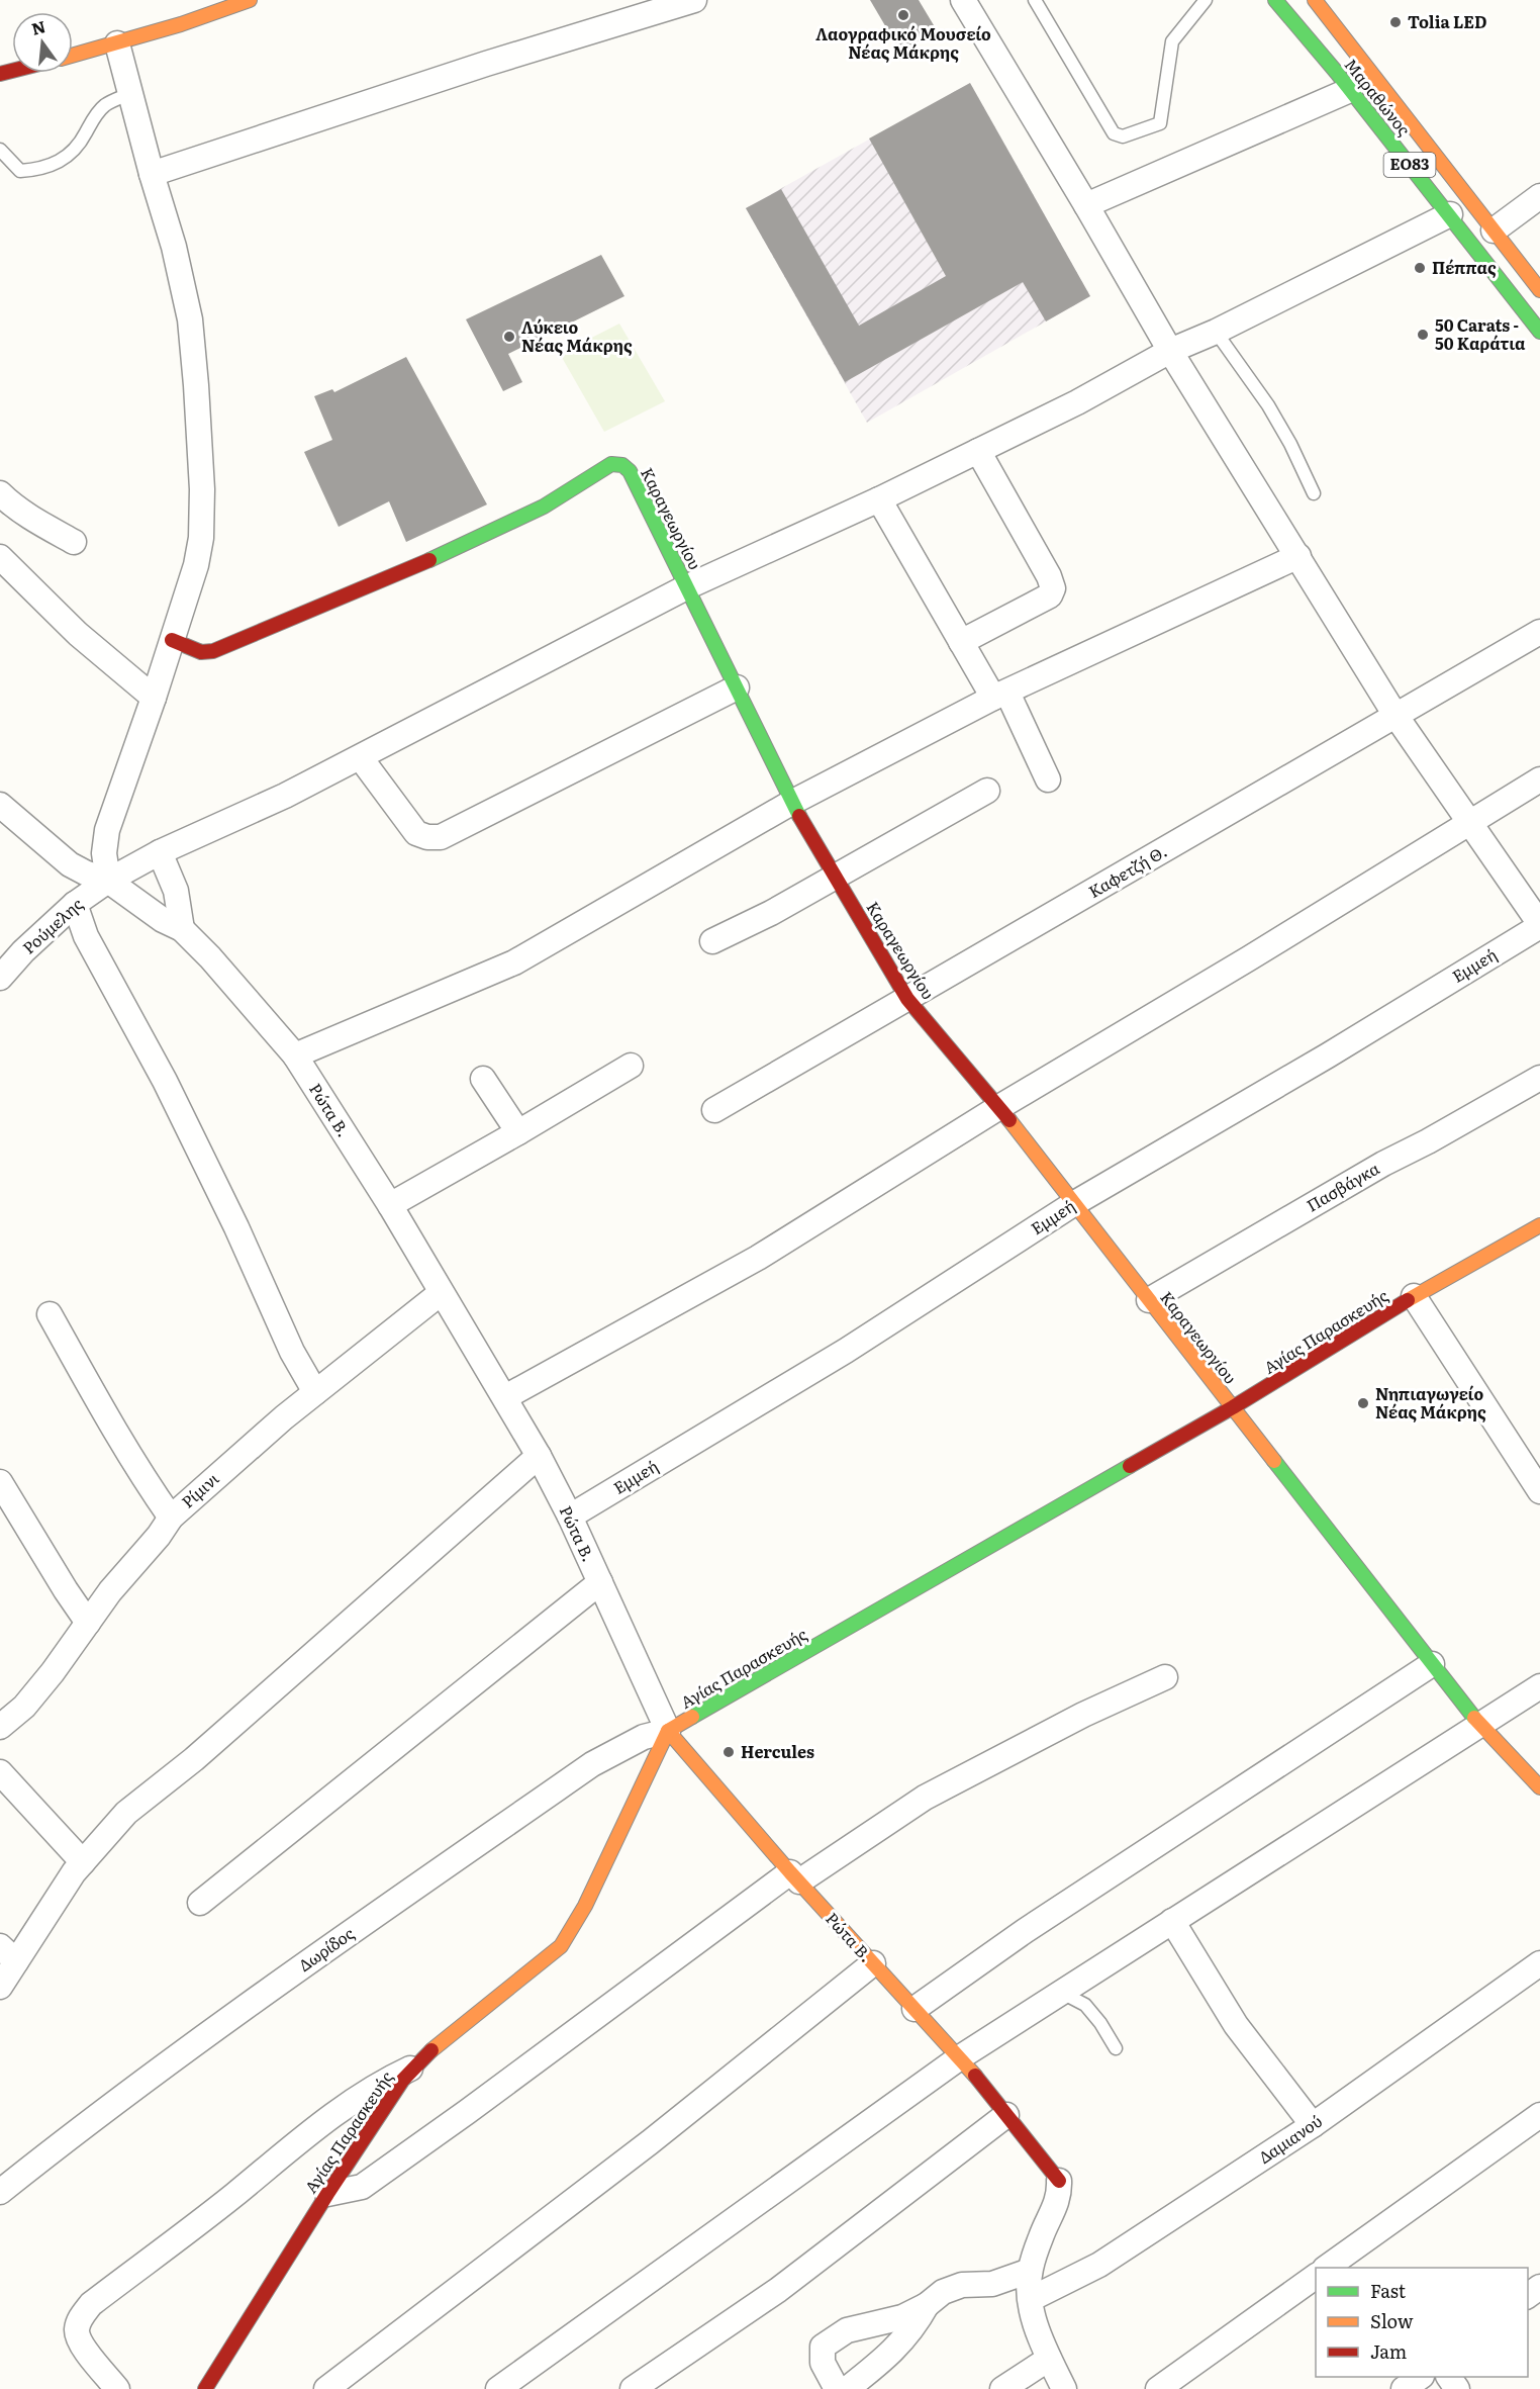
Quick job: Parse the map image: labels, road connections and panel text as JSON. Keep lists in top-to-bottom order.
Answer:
{
  "streets": {
    "street": [
      "Μαραθώνος",
      "ΕΟ83",
      "Καραγεωργίου",
      "Καφετζή Θ.",
      "Ρούμελης",
      "Εμμεή",
      "Ρώτα Β.",
      "Πασβάγκα",
      "Αγίας Παρασκευής",
      "Ρίμινι",
      "Δωρίδος",
      "Δαμιανού"
    ]
  },
  "crossings": [
    ["Μαραθώνος", "Ρούμελης"],
    ["Καραγεωργίου", "Καφετζή Θ."],
    ["Καραγεωργίου", "Ρούμελης"],
    ["Καραγεωργίου", "Εμμεή"],
    ["Καραγεωργίου", "Πασβάγκα"],
    ["Καραγεωργίου", "Αγίας Παρασκευής"],
    ["Ρούμελης", "Ρώτα Β."],
    ["Εμμεή", "Ρώτα Β."],
    ["Ρώτα Β.", "Αγίας Παρασκευής"],
    ["Ρώτα Β.", "Ρίμινι"],
    ["Ρώτα Β.", "Δωρίδος"],
    ["Αγίας Παρασκευής", "Δωρίδος"]
  ],
  "places": [
    "Λαογραφικό Μουσείο Νέας Μάκρης",
    "Tolia LED",
    "Πέππας",
    "50 Carats - 50 Καράτια",
    "Λύκειο Νέας Μάκρης",
    "Νηπιαγωγείο Νέας Μάκρης",
    "Hercules"
  ],
  "legend": ["Fast", "Slow", "Jam"],
  "north": "top"
}
